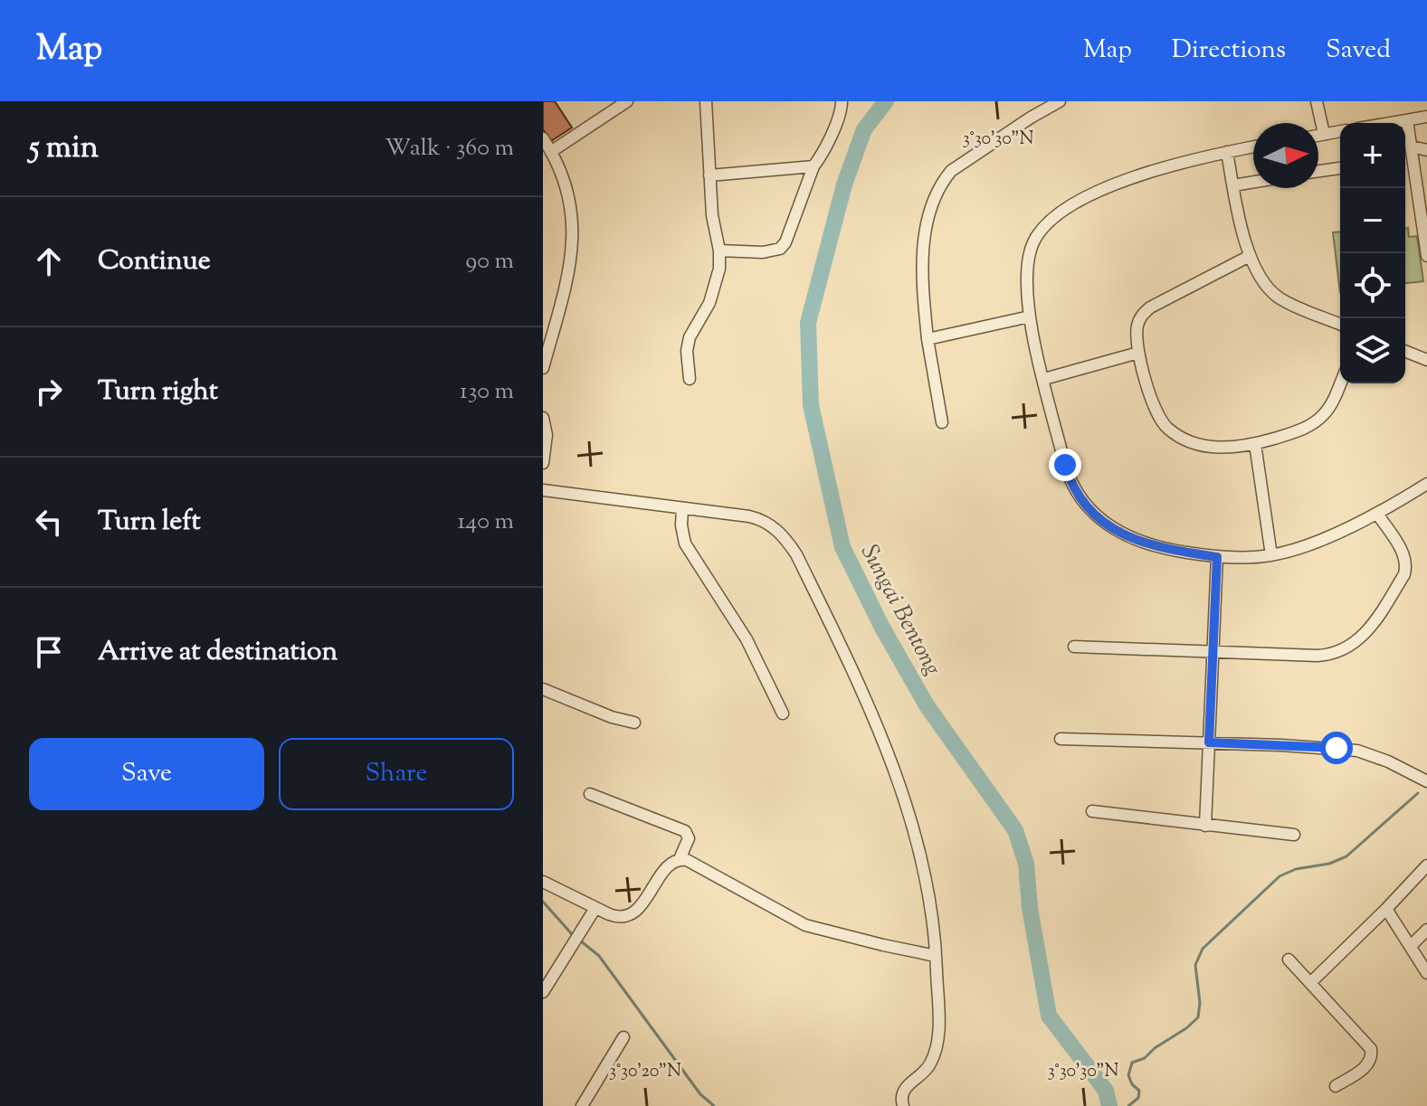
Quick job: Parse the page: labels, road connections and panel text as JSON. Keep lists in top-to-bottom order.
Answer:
{
  "water": ["Sungai Bentong"],
  "north": "right",
  "page": {
    "header": "Map",
    "nav": ["Map", "Directions", "Saved"],
    "heading": ["5 min", "Walk · 360 m"],
    "map_buttons": ["+", "−"],
    "list": [
      ["Continue", "90 m"],
      ["Turn right", "130 m"],
      ["Turn left", "140 m"],
      "Arrive at destination"
    ],
    "buttons": ["Save", "Share"]
  },
  "coordinates": ["3°30'30\"N", "3°30'20\"N"]
}
